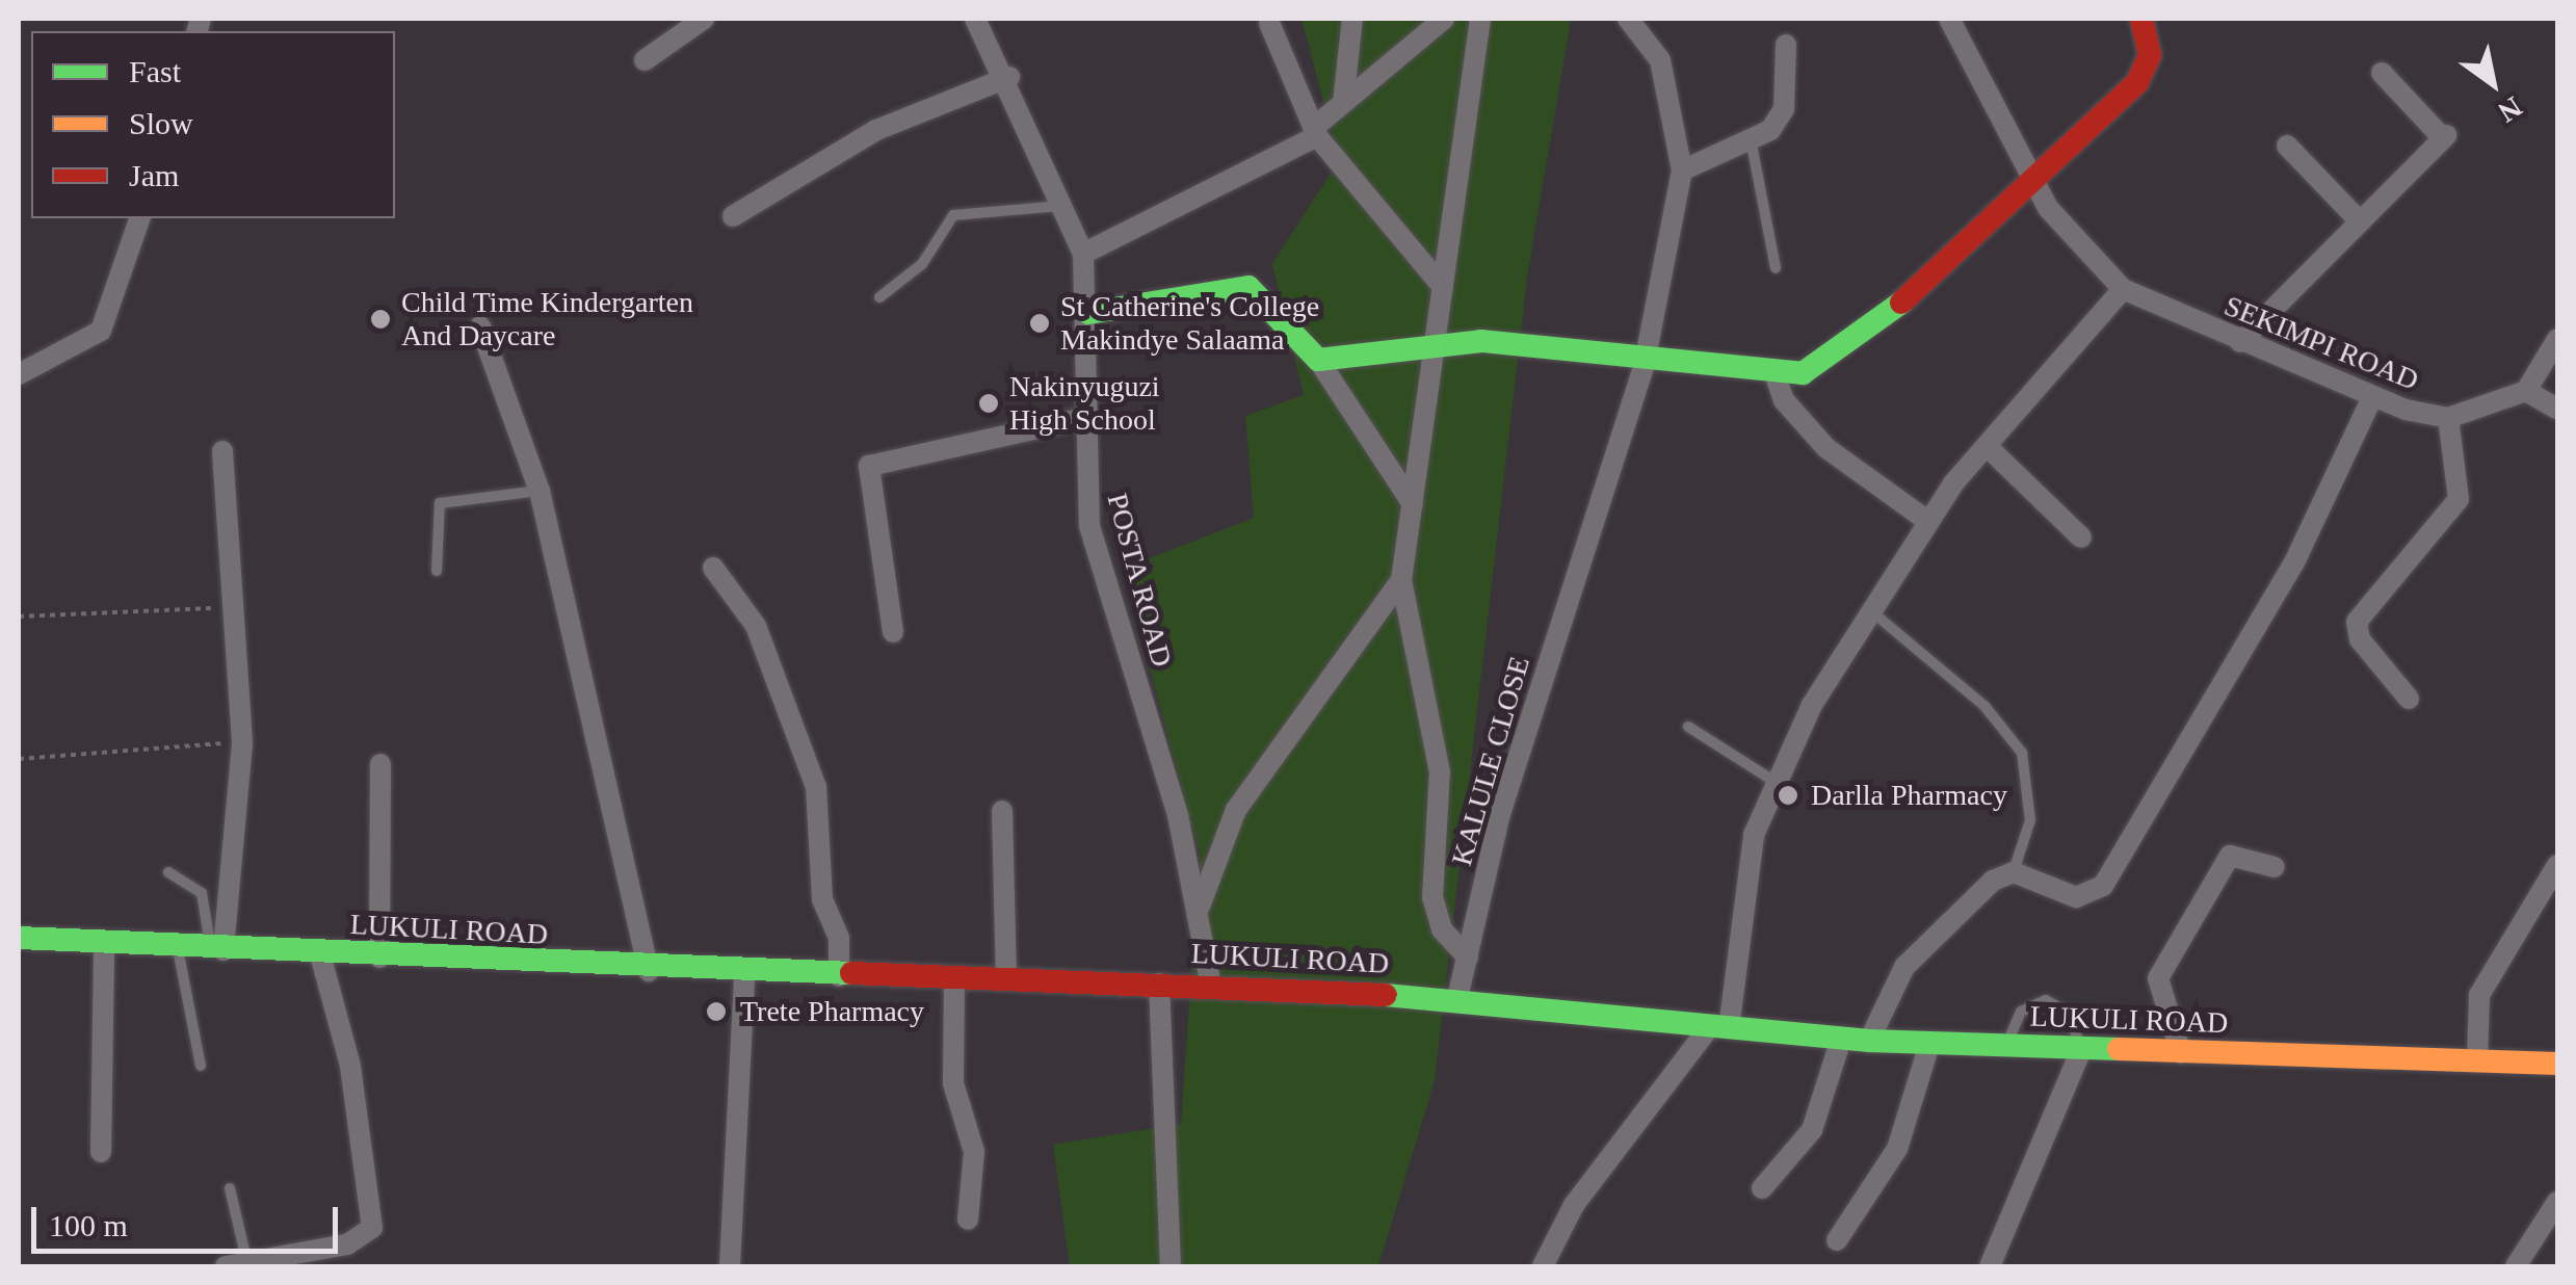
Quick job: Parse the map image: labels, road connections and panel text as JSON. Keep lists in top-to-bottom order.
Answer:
{
  "streets": {
    "street": [
      "SEKIMPI ROAD",
      "POSTA ROAD",
      "KALULE CLOSE",
      "LUKULI ROAD"
    ]
  },
  "crossings": [
    ["POSTA ROAD", "LUKULI ROAD"],
    ["KALULE CLOSE", "LUKULI ROAD"]
  ],
  "places": [
    "Child Time Kindergarten And Daycare",
    "St Catherine's College Makindye Salaama",
    "Nakinyuguzi High School",
    "Darlla Pharmacy",
    "Trete Pharmacy"
  ],
  "legend": ["Fast", "Slow", "Jam"],
  "scale_bar": "100 m",
  "north": "bottom right"
}
